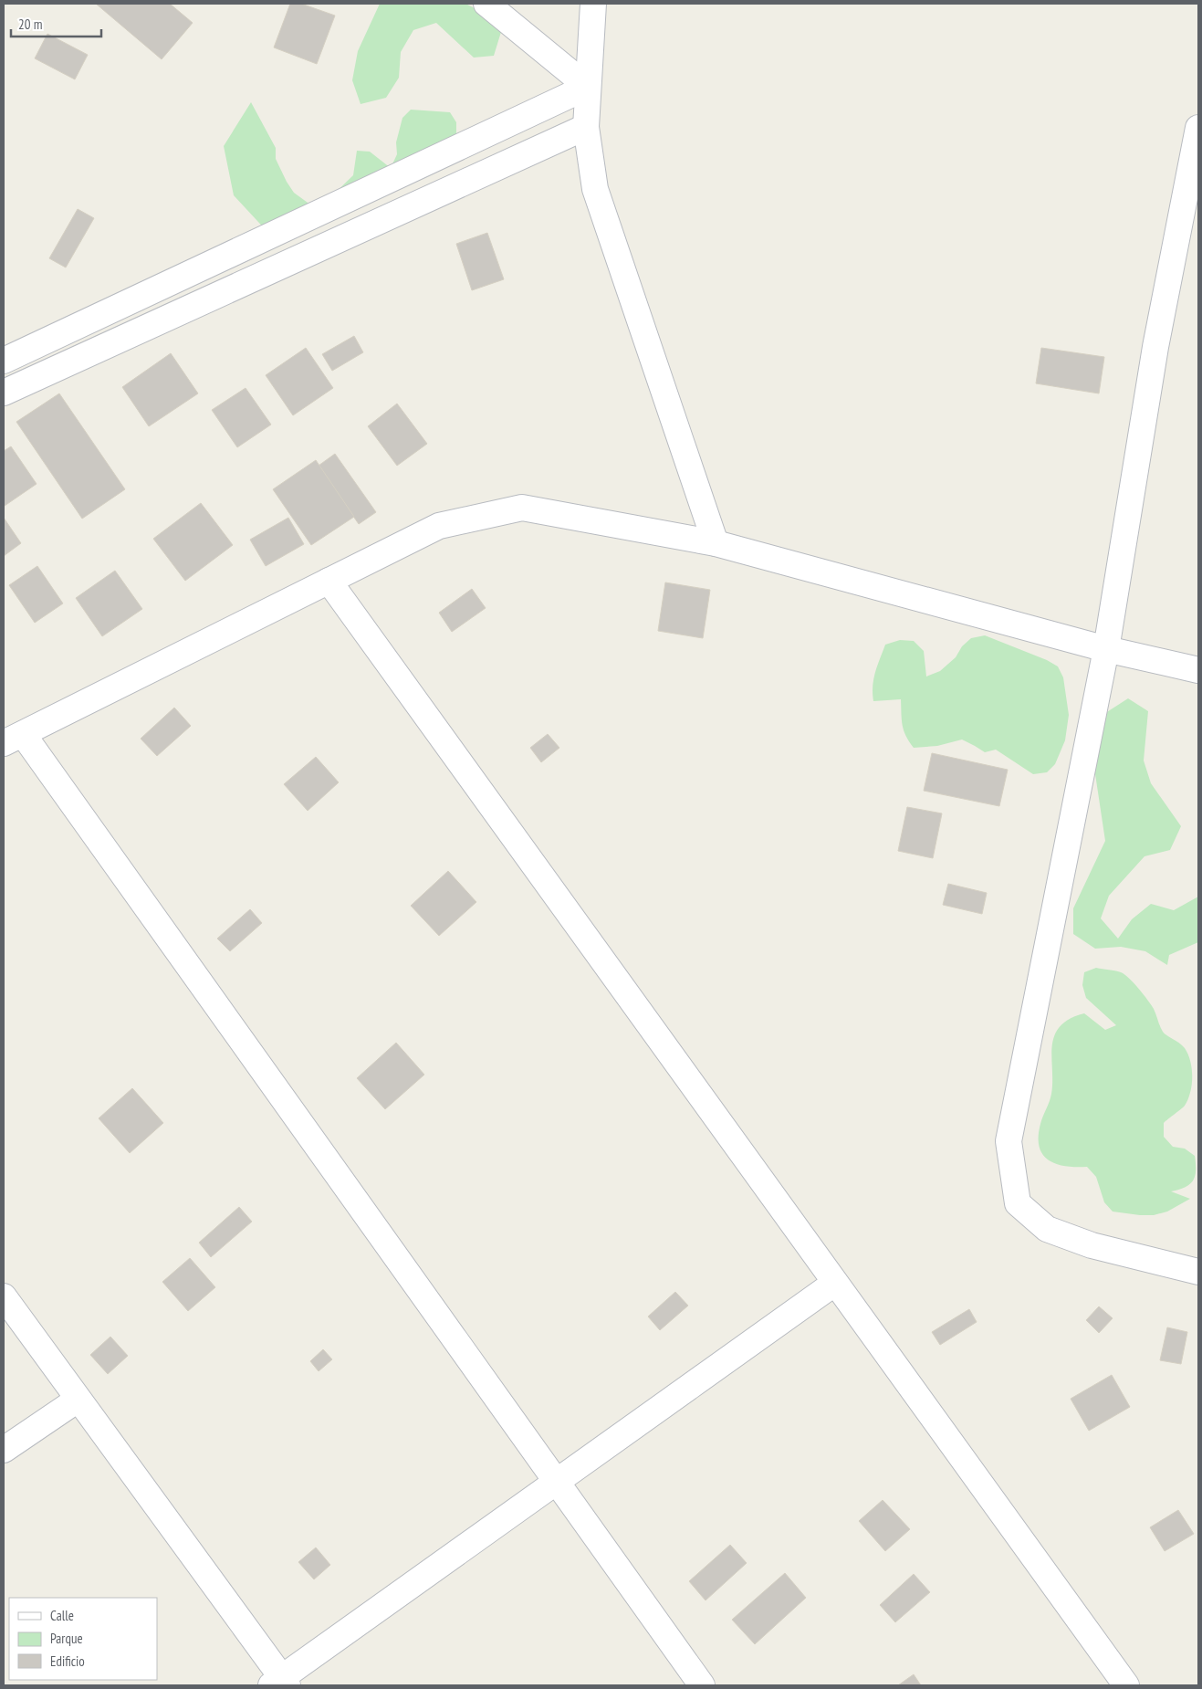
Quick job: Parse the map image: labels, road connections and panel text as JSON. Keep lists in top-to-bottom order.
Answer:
{
  "legend": ["Calle", "Parque", "Edificio"],
  "scale_bar": "20 m"
}
